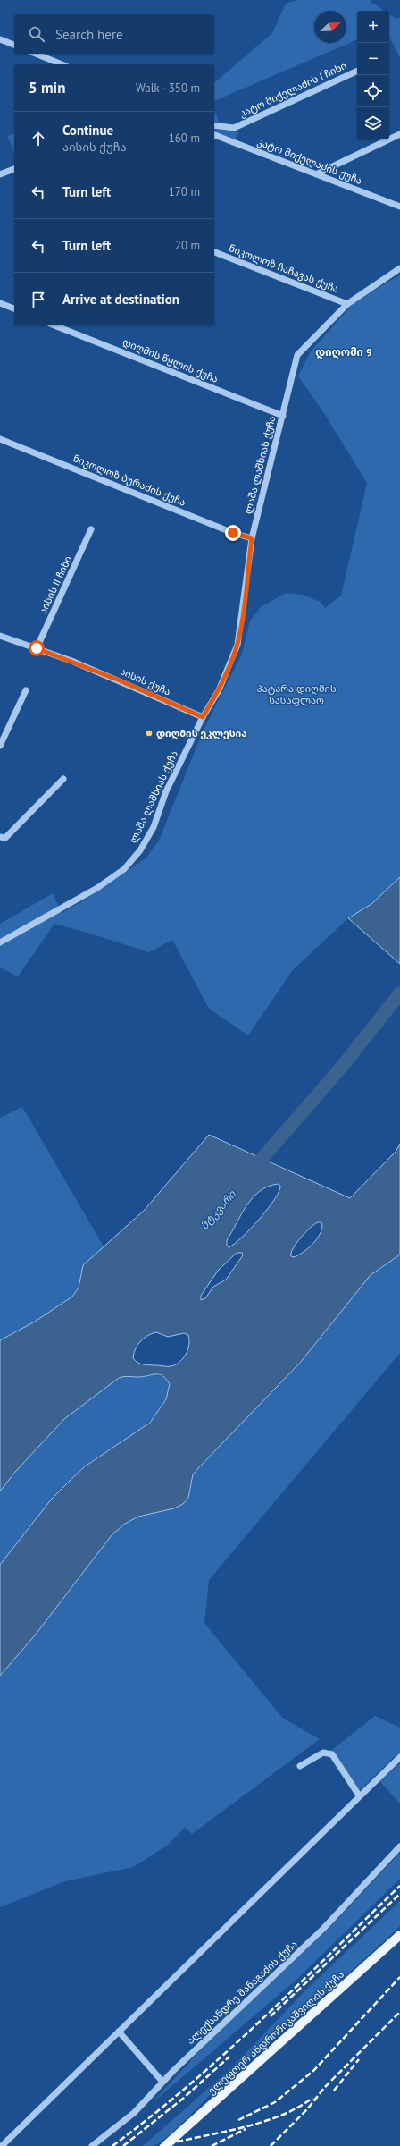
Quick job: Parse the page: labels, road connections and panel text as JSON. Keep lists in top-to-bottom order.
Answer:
{
  "streets": {
    "main road": ["ელეფთერ ანდრონიკაშვილის ქუჩა"],
    "street": [
      "კატო მიქელაძის I ჩიხი",
      "კატო მიქელაძის ქუჩა",
      "ნიკოლოზ ჩაჩავას ქუჩა",
      "დიღმის წყლის ქუჩა",
      "ლაშა ლაშხიას ქუჩა",
      "ნიკოლოზ ბურაძის ქუჩა",
      "აისის II ჩიხი",
      "აისის ქუჩა",
      "ალექსანდრე მანაგაძის ქუჩა"
    ]
  },
  "crossings": [
    ["ნიკოლოზ ჩაჩავას ქუჩა", "ლაშა ლაშხიას ქუჩა"],
    ["დიღმის წყლის ქუჩა", "ლაშა ლაშხიას ქუჩა"],
    ["ლაშა ლაშხიას ქუჩა", "ნიკოლოზ ბურაძის ქუჩა"],
    ["ლაშა ლაშხიას ქუჩა", "აისის ქუჩა"],
    ["აისის II ჩიხი", "აისის ქუჩა"]
  ],
  "districts": ["დიღომი 9"],
  "water": ["მტკვარი"],
  "parks": ["პატარა დიღმის სასაფლაო"],
  "places": ["დიღმის ეკლესია"],
  "north": "top right",
  "page": {
    "map_buttons": ["+", "−"],
    "search": "Search here",
    "heading": ["5 min", "Walk · 350 m"],
    "list": [
      ["Continue", "აისის ქუჩა", "160 m"],
      ["Turn left", "170 m"],
      ["Turn left", "20 m"],
      "Arrive at destination"
    ]
  }
}
